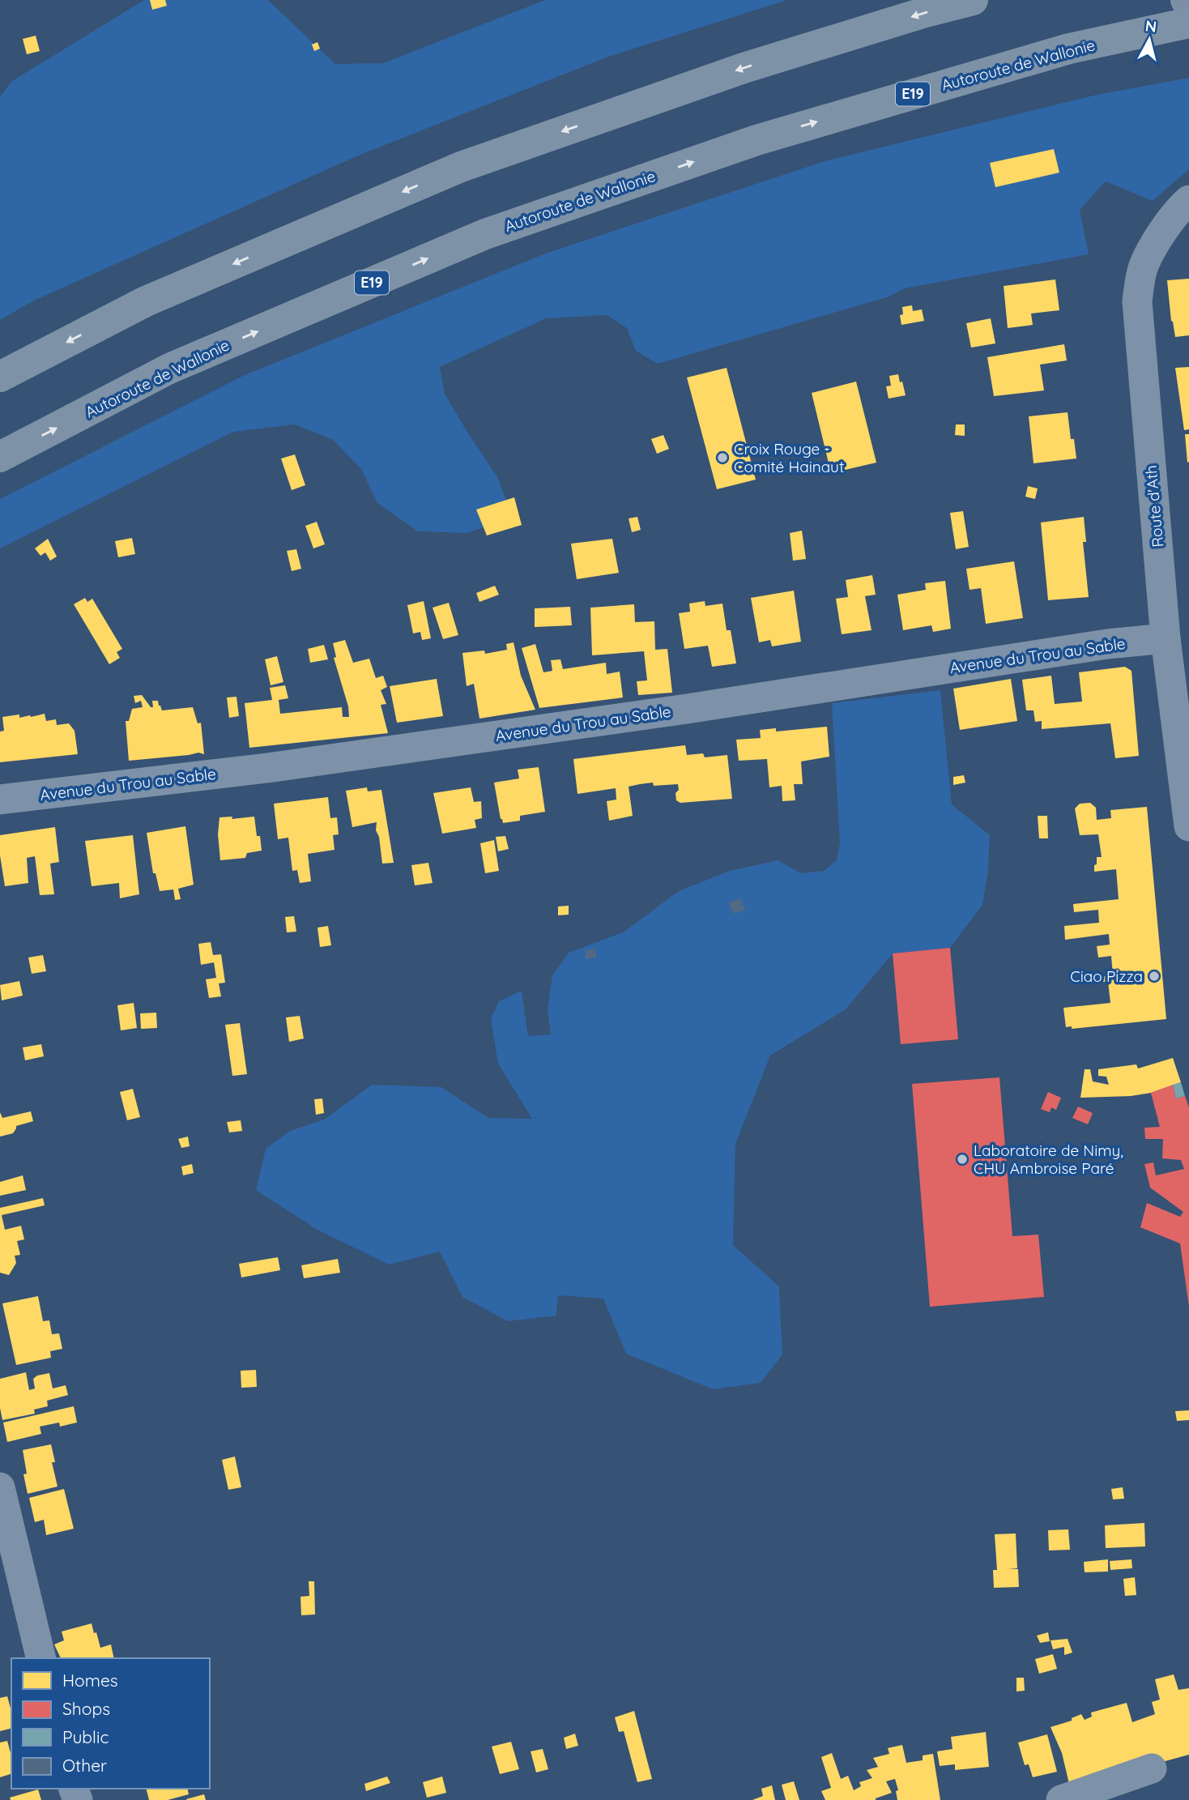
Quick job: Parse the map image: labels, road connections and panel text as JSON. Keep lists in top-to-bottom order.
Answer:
{
  "streets": {
    "highway": ["Autoroute de Wallonie", "E19"],
    "street": ["Route d'Ath", "Avenue du Trou au Sable"]
  },
  "crossings": [
    ["Route d'Ath", "Avenue du Trou au Sable"]
  ],
  "places": ["Croix Rouge - Comité Hainaut", "Ciao Pizza", "Laboratoire de Nimy, CHU Ambroise Paré"],
  "legend": [
    "Homes",
    "Shops",
    "Public",
    "Other"
  ],
  "north": "top"
}
